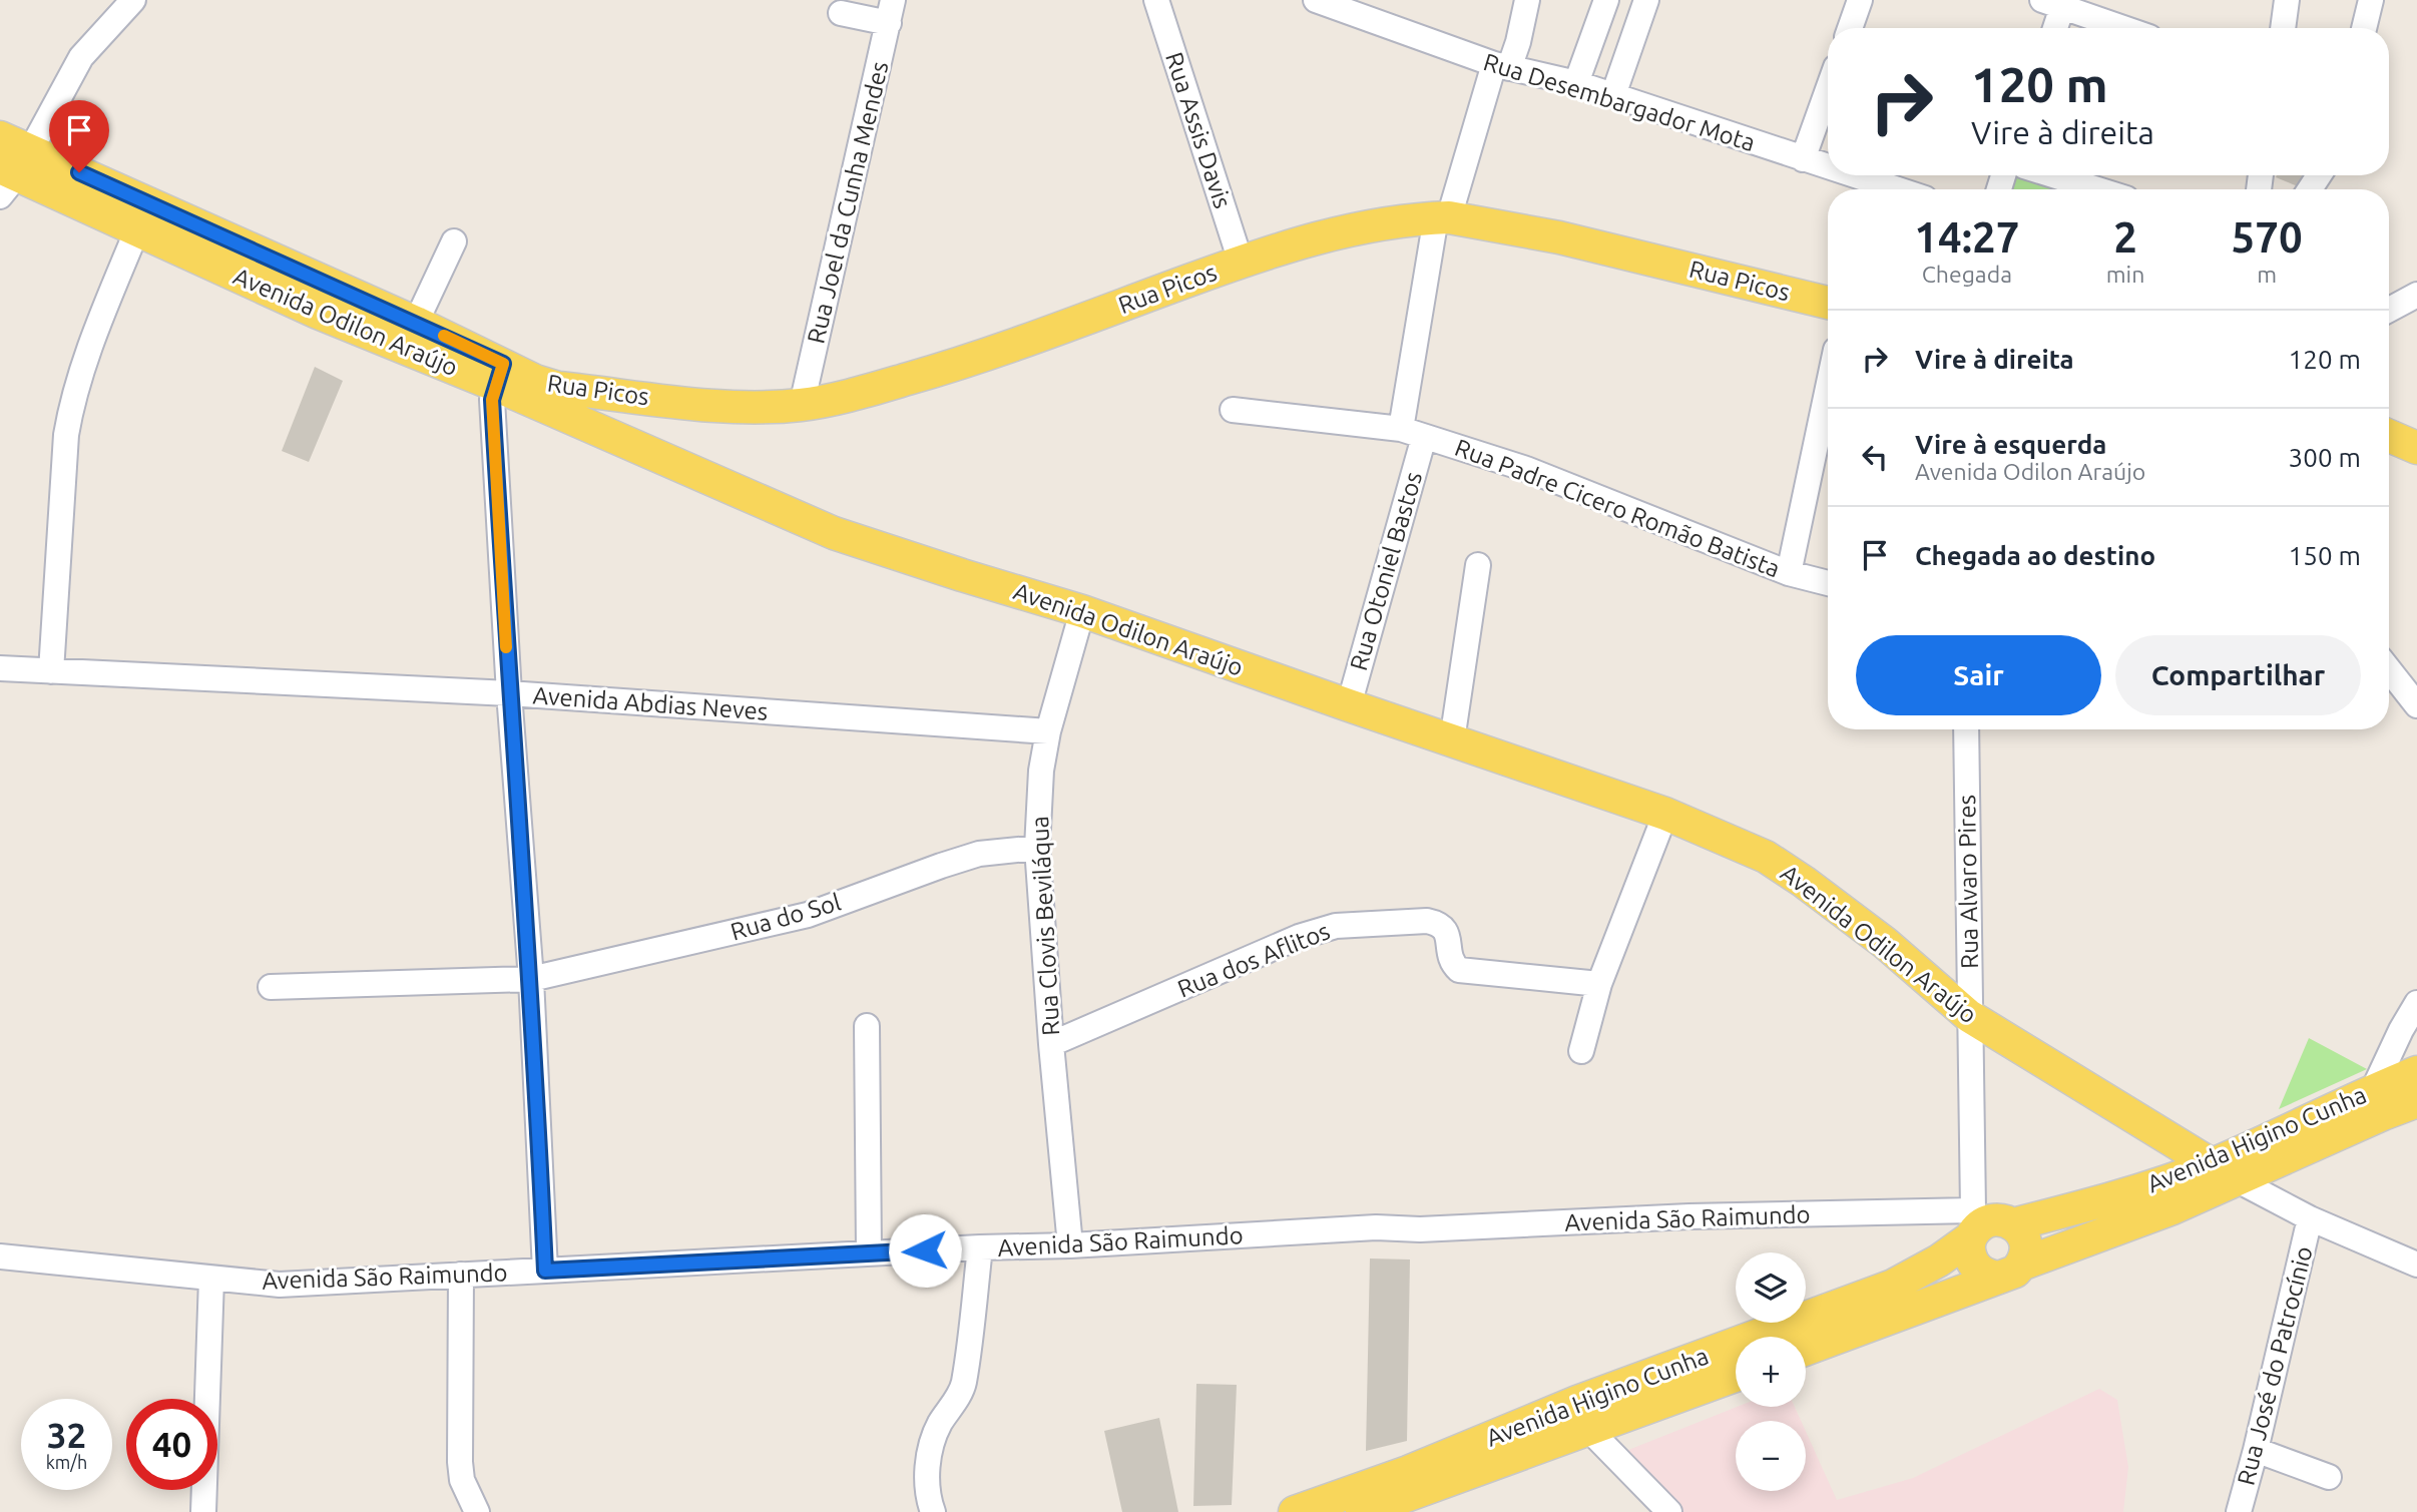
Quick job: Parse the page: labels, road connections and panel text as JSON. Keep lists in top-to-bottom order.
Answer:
{
  "streets": {
    "main road": ["Rua Picos", "Avenida Odilon Araújo", "Avenida Higino Cunha"],
    "street": [
      "Rua Desembargador Mota",
      "Rua Assis Davis",
      "Rua Joel da Cunha Mendes",
      "Rua Padre Cicero Romão Batista",
      "Rua Otoniel Bastos",
      "Avenida Abdias Neves",
      "Rua Alvaro Pires",
      "Rua do Sol",
      "Rua Clovis Beviláqua",
      "Rua dos Aflitos",
      "Avenida São Raimundo",
      "Rua José do Patrocínio"
    ]
  },
  "crossings": [
    ["Rua Desembargador Mota", "Rua Otoniel Bastos"],
    ["Rua Assis Davis", "Rua Picos"],
    ["Rua Joel da Cunha Mendes", "Rua Picos"],
    ["Rua Picos", "Avenida Odilon Araújo"],
    ["Rua Picos", "Rua Otoniel Bastos"],
    ["Avenida Odilon Araújo", "Rua Otoniel Bastos"],
    ["Avenida Odilon Araújo", "Rua Alvaro Pires"],
    ["Avenida Odilon Araújo", "Rua Clovis Beviláqua"],
    ["Avenida Odilon Araújo", "Avenida Higino Cunha"],
    ["Rua Padre Cicero Romão Batista", "Rua Otoniel Bastos"],
    ["Avenida Abdias Neves", "Rua Clovis Beviláqua"],
    ["Rua Alvaro Pires", "Avenida Higino Cunha"],
    ["Rua Alvaro Pires", "Avenida São Raimundo"],
    ["Rua do Sol", "Rua Clovis Beviláqua"],
    ["Rua Clovis Beviláqua", "Rua dos Aflitos"],
    ["Rua Clovis Beviláqua", "Avenida São Raimundo"],
    ["Avenida Higino Cunha", "Avenida São Raimundo"]
  ],
  "page": {
    "turn": ["120 m", "Vire à direita"],
    "eta": [
      "14:27",
      "Chegada",
      "2",
      "min",
      "570",
      "m"
    ],
    "list": [
      {
        "name": "Vire à direita",
        "value": "120 m"
      },
      {
        "name": "Vire à esquerda",
        "note": "Avenida Odilon Araújo",
        "value": "300 m"
      },
      {
        "name": "Chegada ao destino",
        "value": "150 m"
      }
    ],
    "buttons": ["Sair", "Compartilhar"],
    "map_buttons": ["+", "−"],
    "speed": "32 km/h",
    "limit": "40"
  }
}
